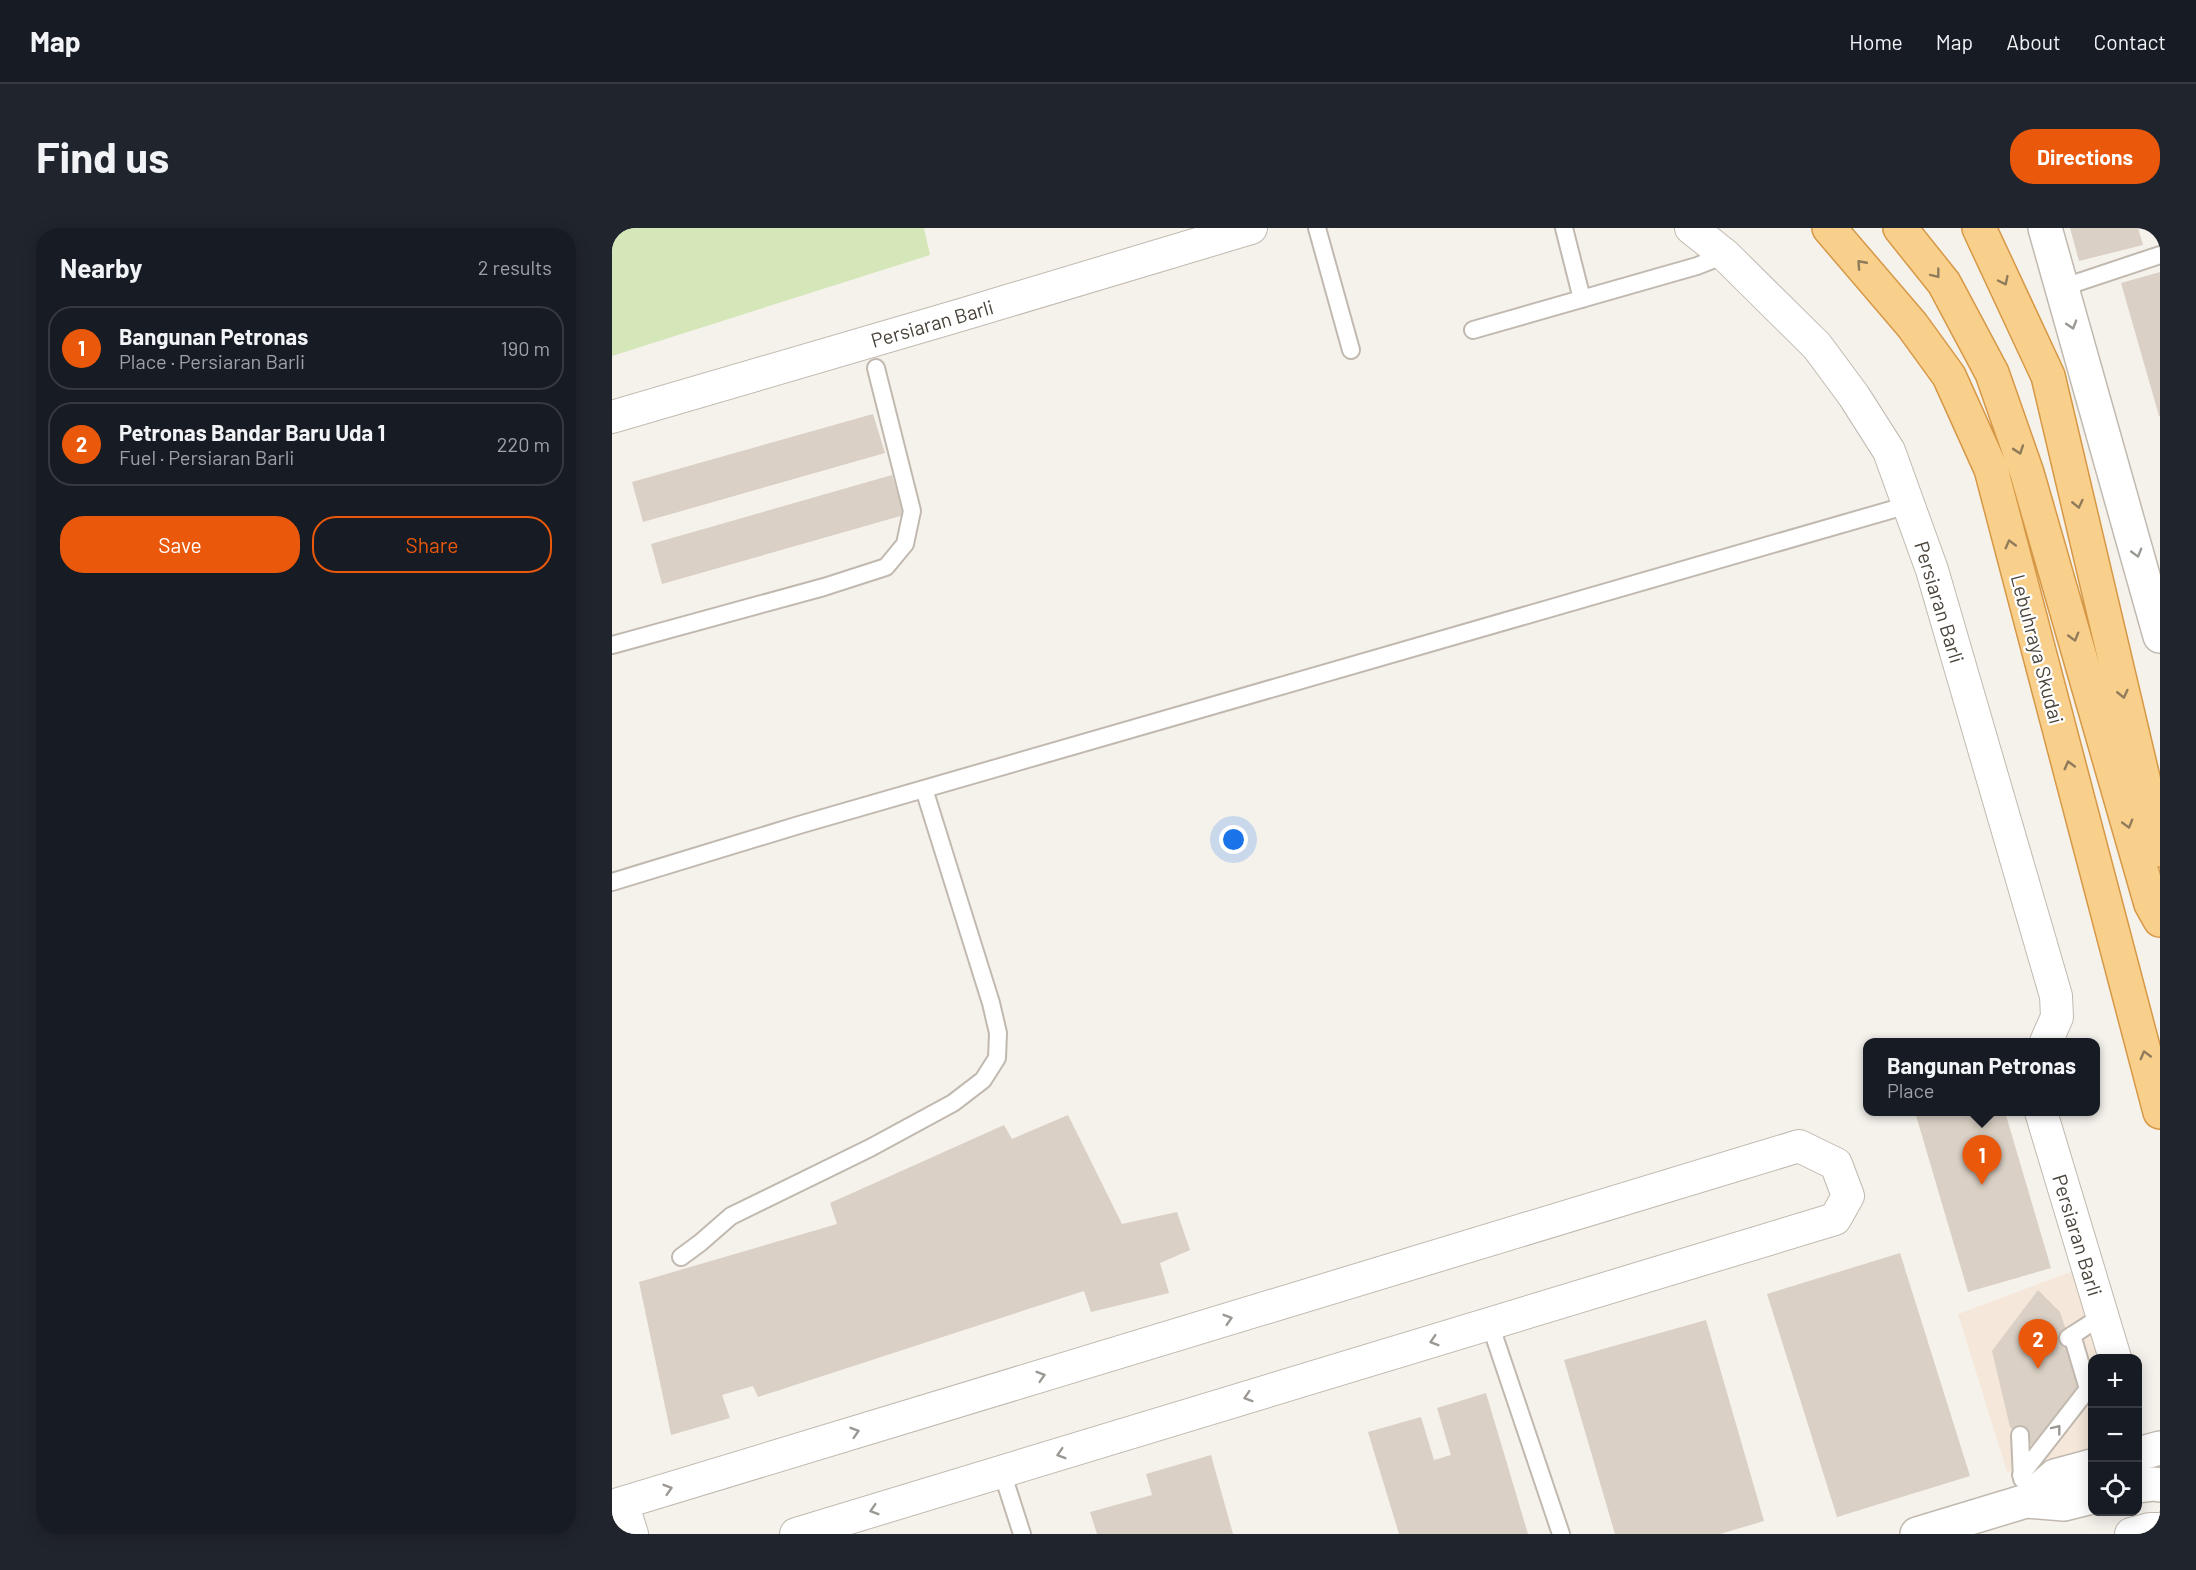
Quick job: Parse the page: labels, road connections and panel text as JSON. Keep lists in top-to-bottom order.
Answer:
{
  "streets": {
    "highway": ["Lebuhraya Skudai"],
    "street": ["Persiaran Barli"]
  },
  "page": {
    "header": "Map",
    "nav": [
      "Home",
      "Map",
      "About",
      "Contact"
    ],
    "buttons": [
      "Directions",
      ["Save", "Share"]
    ],
    "title": "Find us",
    "heading": ["Nearby", "2 results"],
    "list": [
      {
        "mark": "1",
        "name": "Bangunan Petronas",
        "note": "Place · Persiaran Barli",
        "value": "190 m"
      },
      {
        "mark": "2",
        "name": "Petronas Bandar Baru Uda 1",
        "note": "Fuel · Persiaran Barli",
        "value": "220 m"
      }
    ],
    "popup": ["Bangunan Petronas", "Place"],
    "pins": ["1", "2"],
    "map_buttons": ["+", "−"]
  }
}
